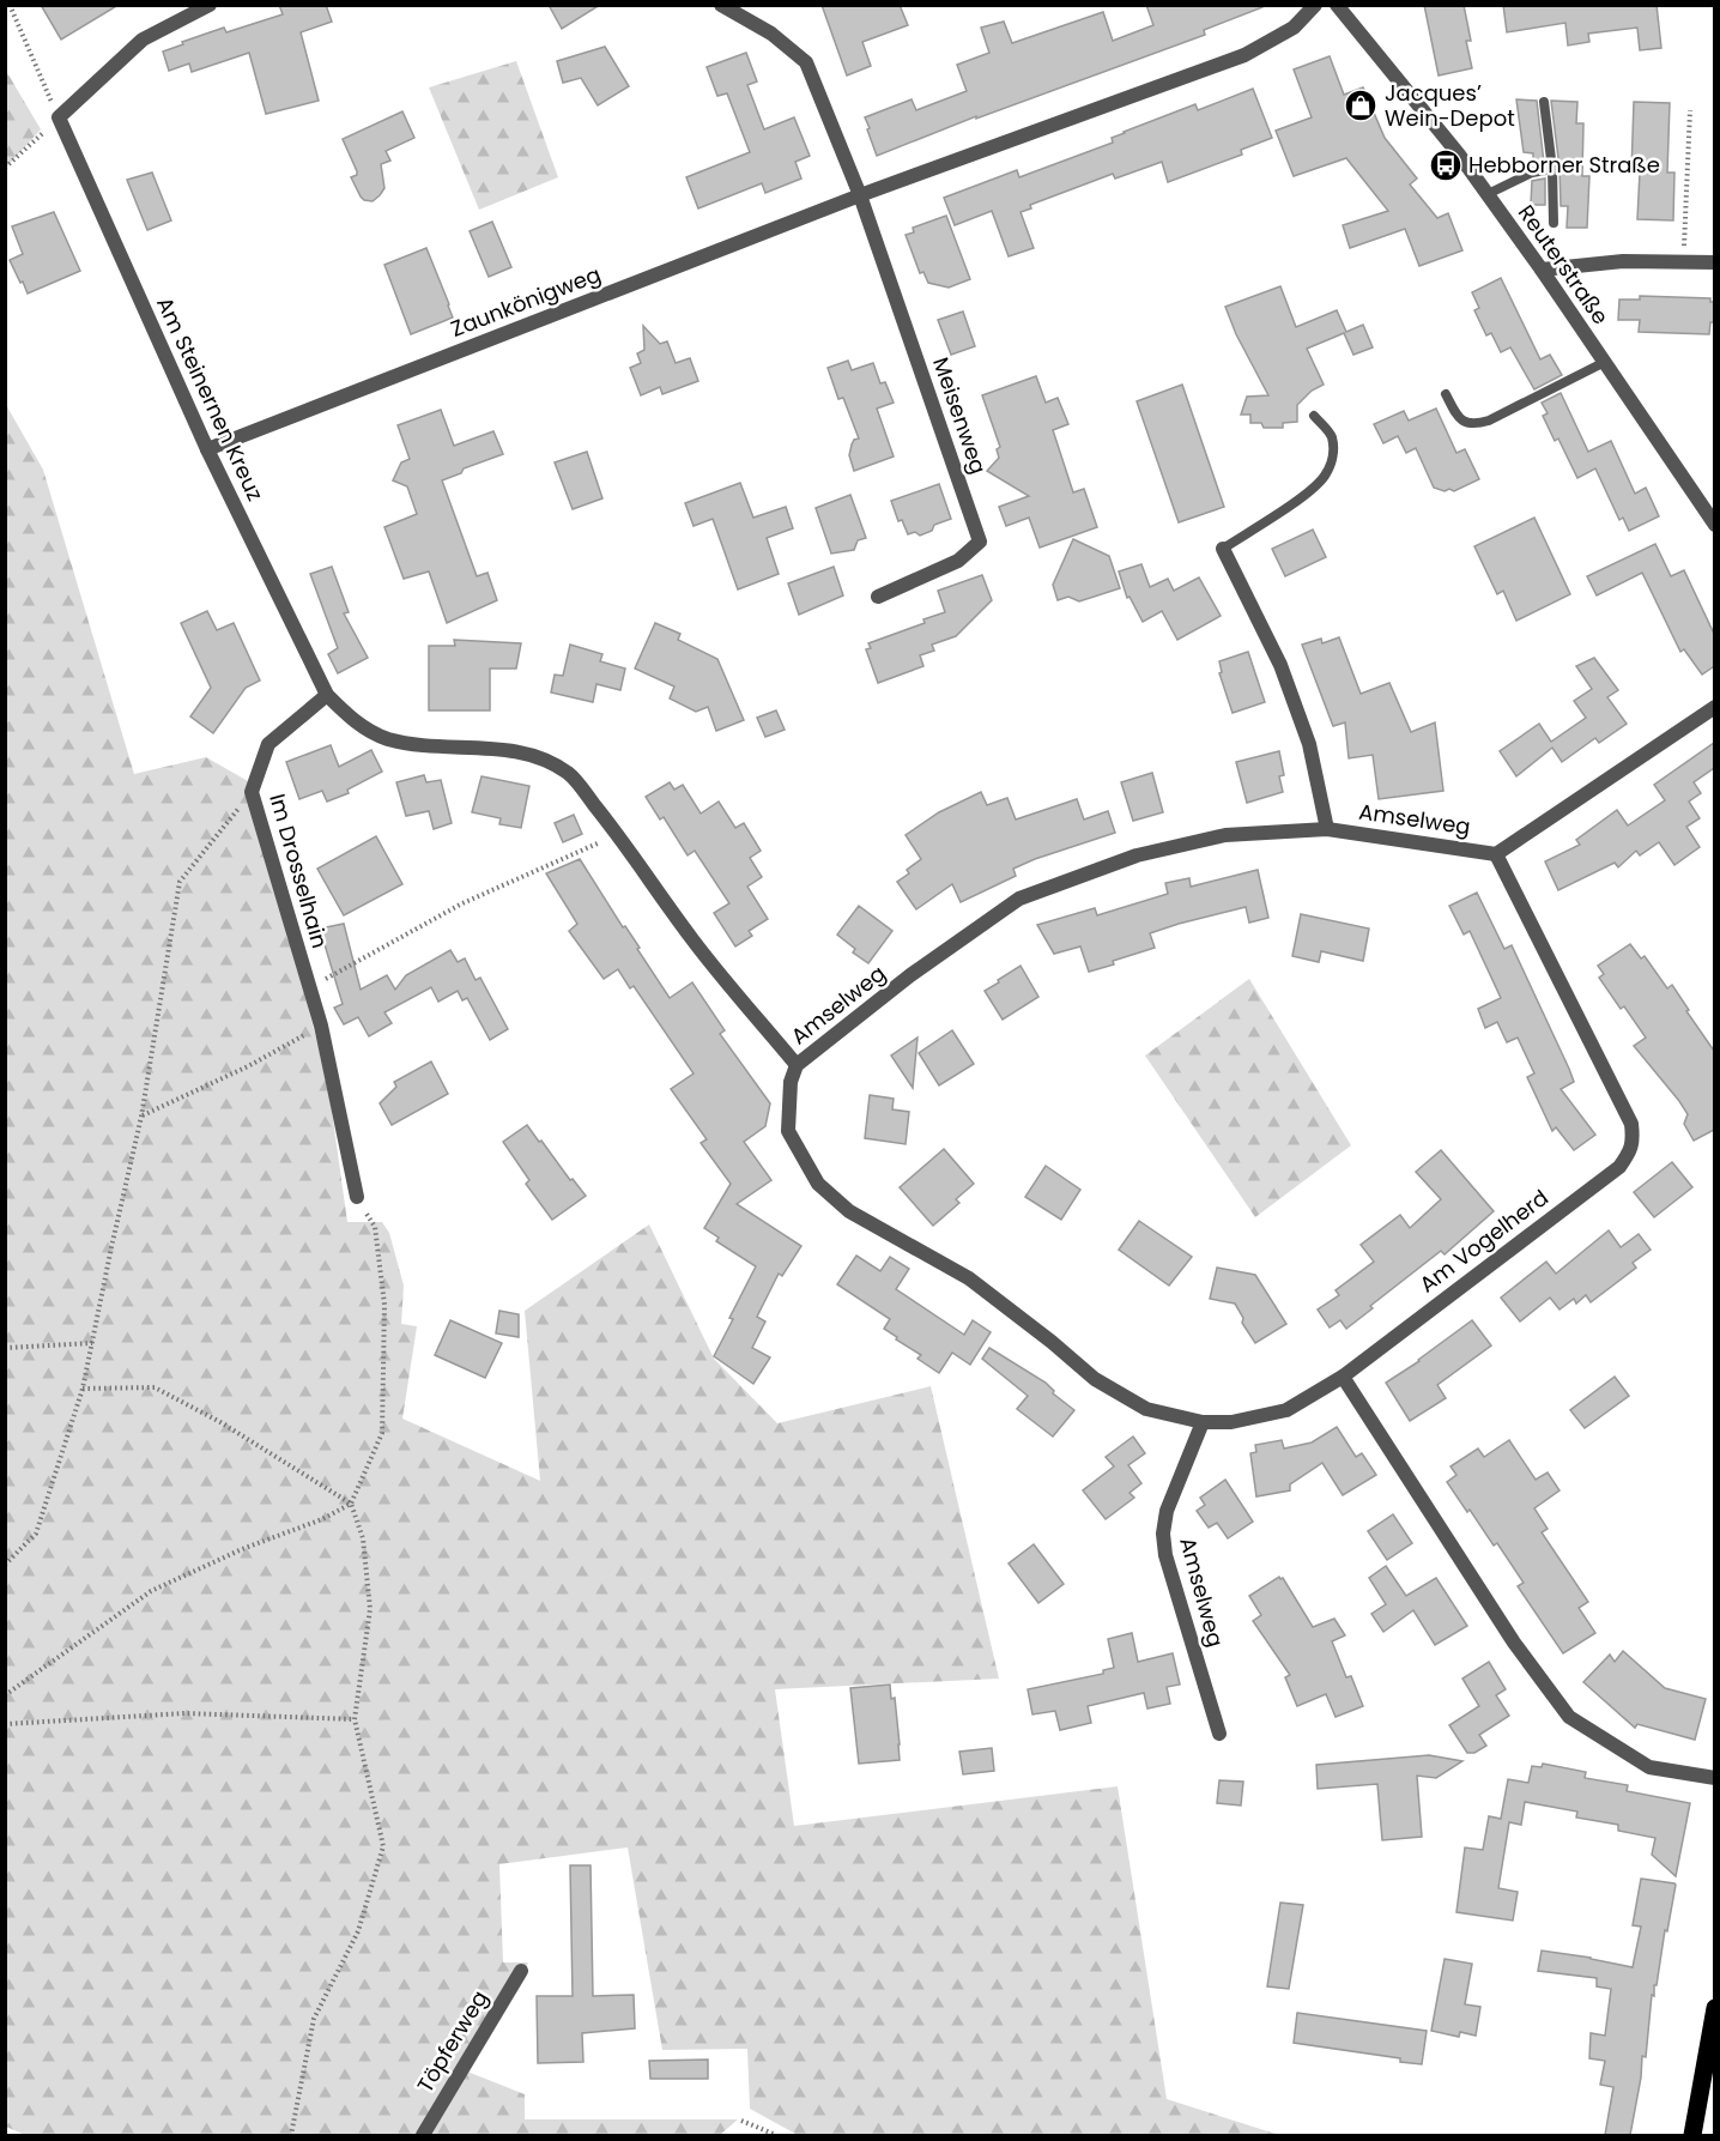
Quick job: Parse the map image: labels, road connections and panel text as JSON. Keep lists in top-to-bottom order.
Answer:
{
  "streets": {
    "street": [
      "Reuterstraße",
      "Zaunkönigweg",
      "Am Steinernen Kreuz",
      "Meisenweg",
      "Amselweg",
      "Im Drosselhain",
      "Am Vogelherd",
      "Töpferweg"
    ]
  },
  "crossings": [
    ["Zaunkönigweg", "Am Steinernen Kreuz"],
    ["Zaunkönigweg", "Meisenweg"],
    ["Am Steinernen Kreuz", "Im Drosselhain"],
    ["Amselweg", "Am Vogelherd"]
  ],
  "places": {
    "shop": ["Jacques’ Wein-Depot"],
    "bus stop": ["Hebborner Straße"]
  }
}
